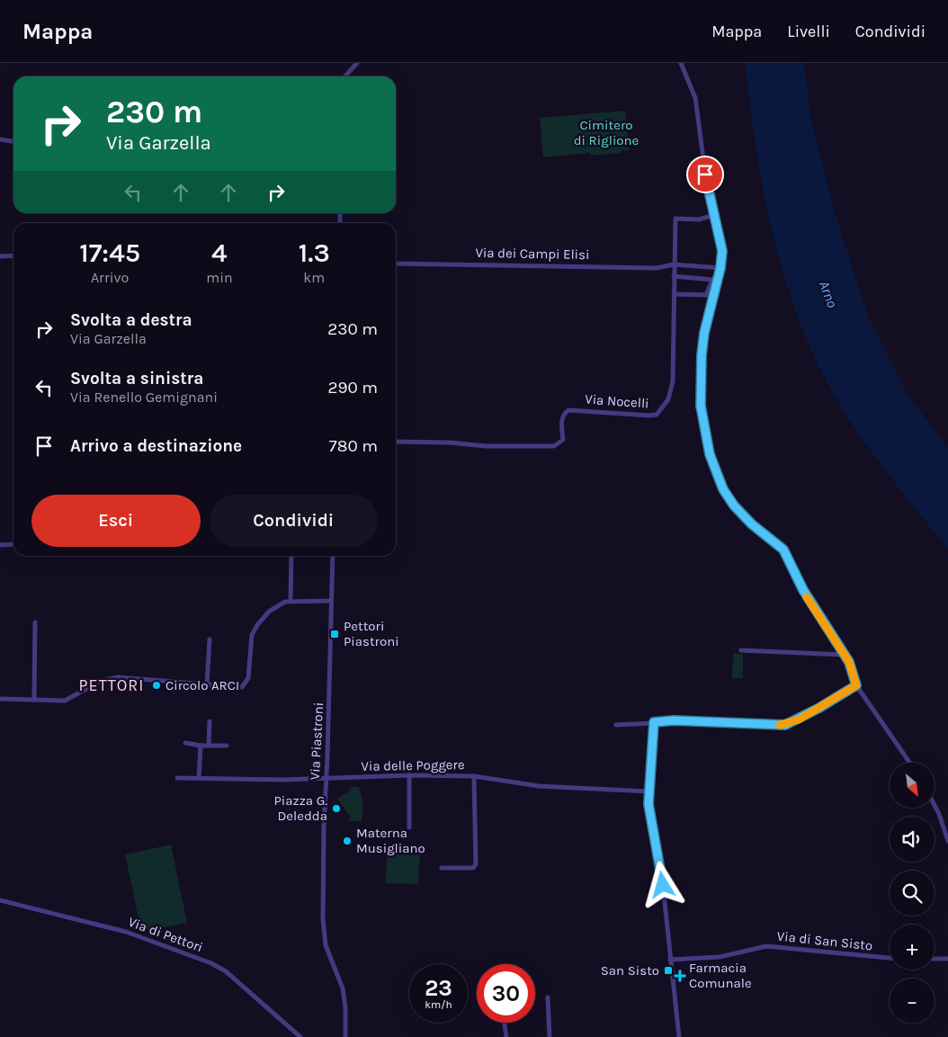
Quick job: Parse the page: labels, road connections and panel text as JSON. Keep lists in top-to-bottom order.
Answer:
{
  "streets": {
    "street": [
      "Via dei Campi Elisi",
      "Via Nocelli",
      "Via Piastroni",
      "Via delle Poggere",
      "Via di Pettori",
      "Via di San Sisto"
    ]
  },
  "crossings": [
    ["Via dei Campi Elisi", "Via Nocelli"],
    ["Via Piastroni", "Via delle Poggere"]
  ],
  "districts": ["PETTORI"],
  "water": ["Arno"],
  "parks": ["Cimitero di Riglione"],
  "places": {
    "transit": ["Pettori Piastroni", "San Sisto"],
    "other": ["Circolo ARCI", "Piazza G. Deledda", "Materna Musigliano"],
    "health": ["Farmacia Comunale"]
  },
  "north": "bottom right",
  "page": {
    "header": "Mappa",
    "nav": ["Mappa", "Livelli", "Condividi"],
    "turn": ["230 m", "Via Garzella"],
    "eta": [
      "17:45",
      "Arrivo",
      "4",
      "min",
      "1.3",
      "km"
    ],
    "list": [
      {
        "name": "Svolta a destra",
        "note": "Via Garzella",
        "value": "230 m"
      },
      {
        "name": "Svolta a sinistra",
        "note": "Via Renello Gemignani",
        "value": "290 m"
      },
      {
        "name": "Arrivo a destinazione",
        "value": "780 m"
      }
    ],
    "buttons": ["Esci", "Condividi"],
    "map_buttons": ["+", "−"],
    "speed": "23 km/h",
    "limit": "30"
  }
}
